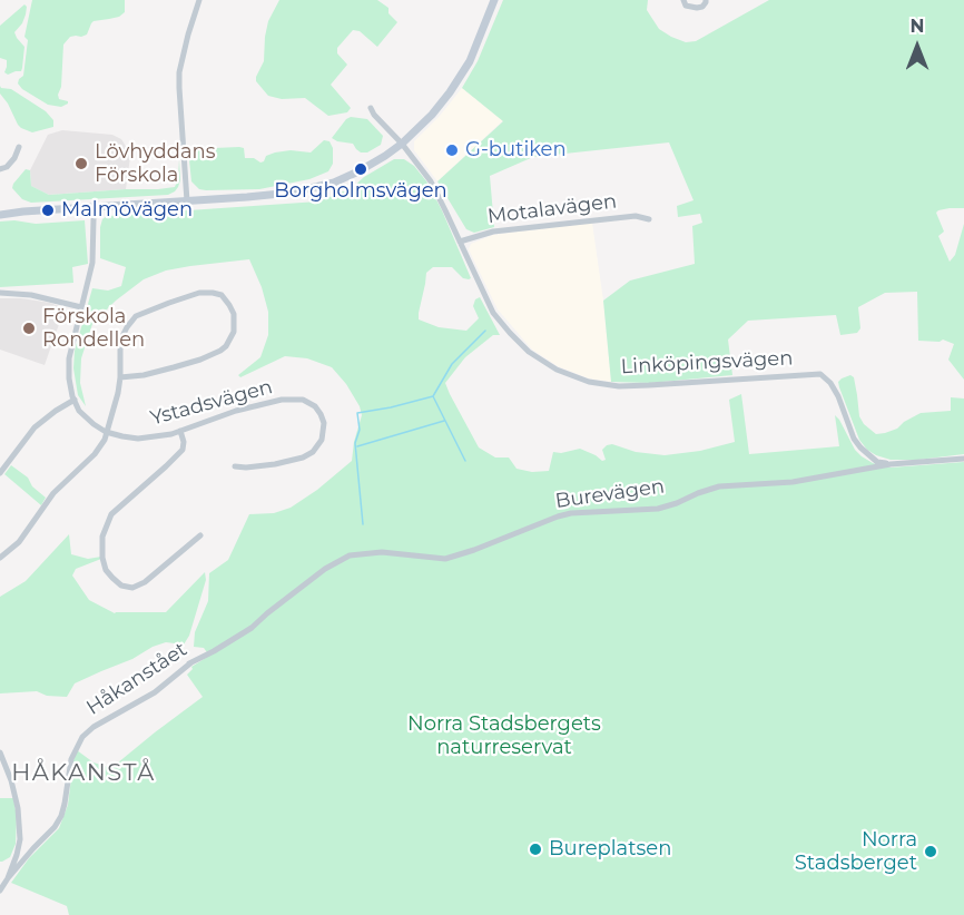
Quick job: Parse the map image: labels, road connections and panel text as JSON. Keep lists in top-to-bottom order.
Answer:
{
  "streets": {
    "street": [
      "Motalavägen",
      "Linköpingsvägen",
      "Ystadsvägen",
      "Burevägen",
      "Håkanstået"
    ]
  },
  "crossings": [
    ["Motalavägen", "Linköpingsvägen"],
    ["Linköpingsvägen", "Burevägen"],
    ["Burevägen", "Håkanstået"]
  ],
  "districts": ["HÅKANSTÅ"],
  "parks": ["Norra Stadsbergets naturreservat"],
  "places": [
    "G-butiken",
    "Lövhyddans Förskola",
    "Borgholmsvägen",
    "Malmövägen",
    "Förskola Rondellen",
    "Bureplatsen",
    "Norra Stadsberget"
  ],
  "north": "top"
}
